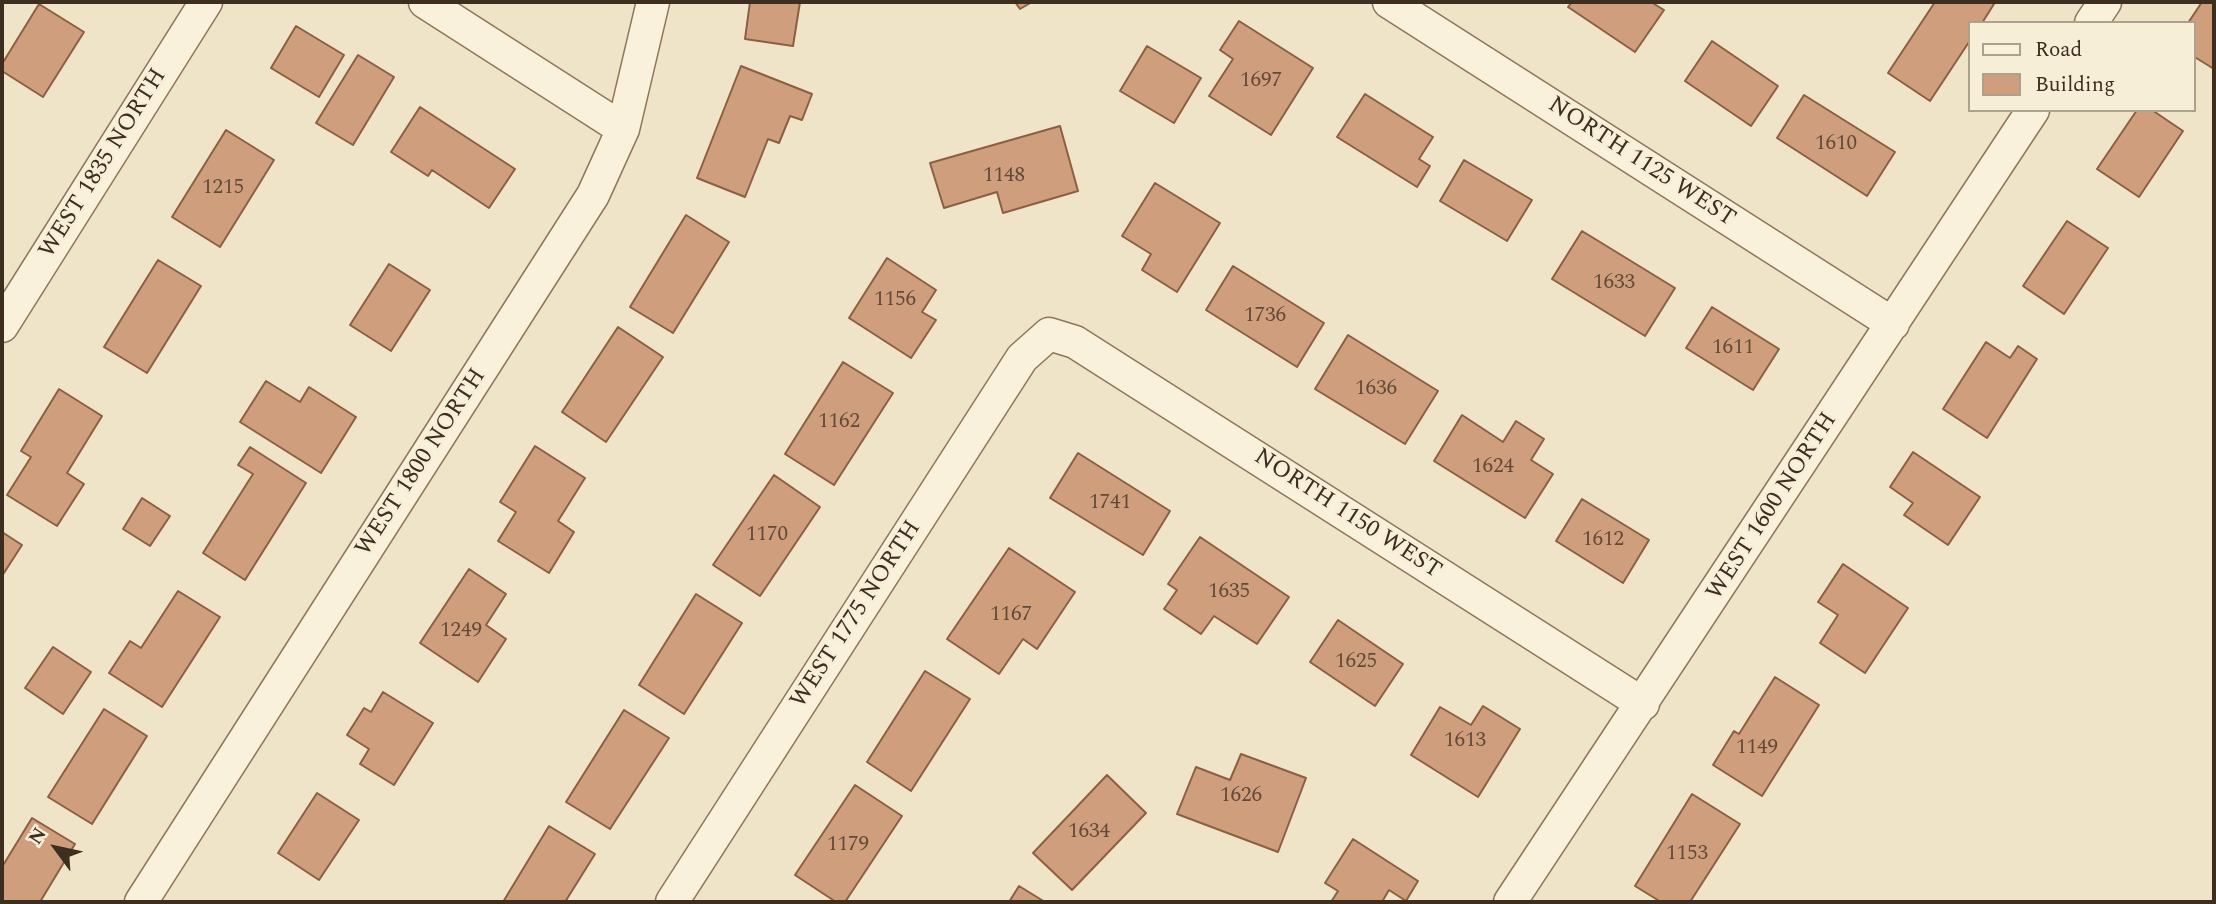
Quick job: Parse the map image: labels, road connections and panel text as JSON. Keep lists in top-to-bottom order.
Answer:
{
  "streets": {
    "street": [
      "NORTH 1125 WEST",
      "WEST 1835 NORTH",
      "WEST 1800 NORTH",
      "WEST 1600 NORTH",
      "NORTH 1150 WEST",
      "WEST 1775 NORTH"
    ]
  },
  "crossings": [
    ["NORTH 1125 WEST", "WEST 1600 NORTH"],
    ["WEST 1600 NORTH", "NORTH 1150 WEST"],
    ["NORTH 1150 WEST", "WEST 1775 NORTH"]
  ],
  "house_numbers": [
    "1697",
    "1610",
    "1148",
    "1215",
    "1633",
    "1156",
    "1736",
    "1611",
    "1636",
    "1162",
    "1624",
    "1741",
    "1170",
    "1612",
    "1635",
    "1167",
    "1249",
    "1625",
    "1613",
    "1149",
    "1626",
    "1634",
    "1179",
    "1153"
  ],
  "legend": ["Road", "Building"],
  "north": "top left"
}
